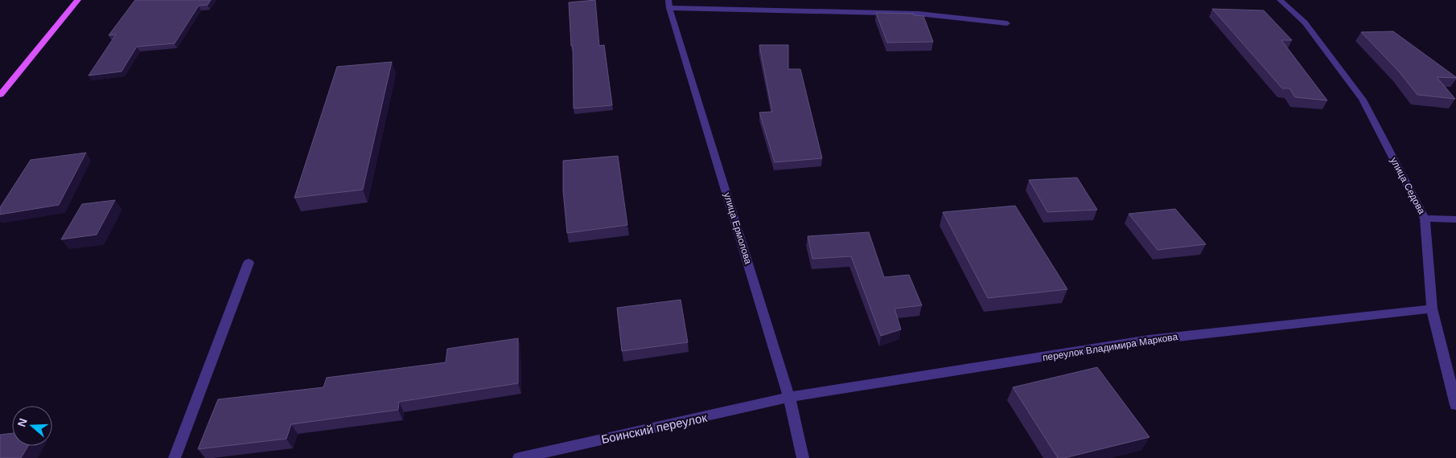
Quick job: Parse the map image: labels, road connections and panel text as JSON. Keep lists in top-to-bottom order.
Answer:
{
  "streets": {
    "street": [
      "улица Седова",
      "улица Ермолова",
      "переулок Владимира Маркова",
      "Боинский переулок"
    ]
  },
  "crossings": [
    ["улица Седова", "переулок Владимира Маркова"],
    ["улица Ермолова", "переулок Владимира Маркова"],
    ["улица Ермолова", "Боинский переулок"],
    ["переулок Владимира Маркова", "Боинский переулок"]
  ],
  "north": "left"
}
